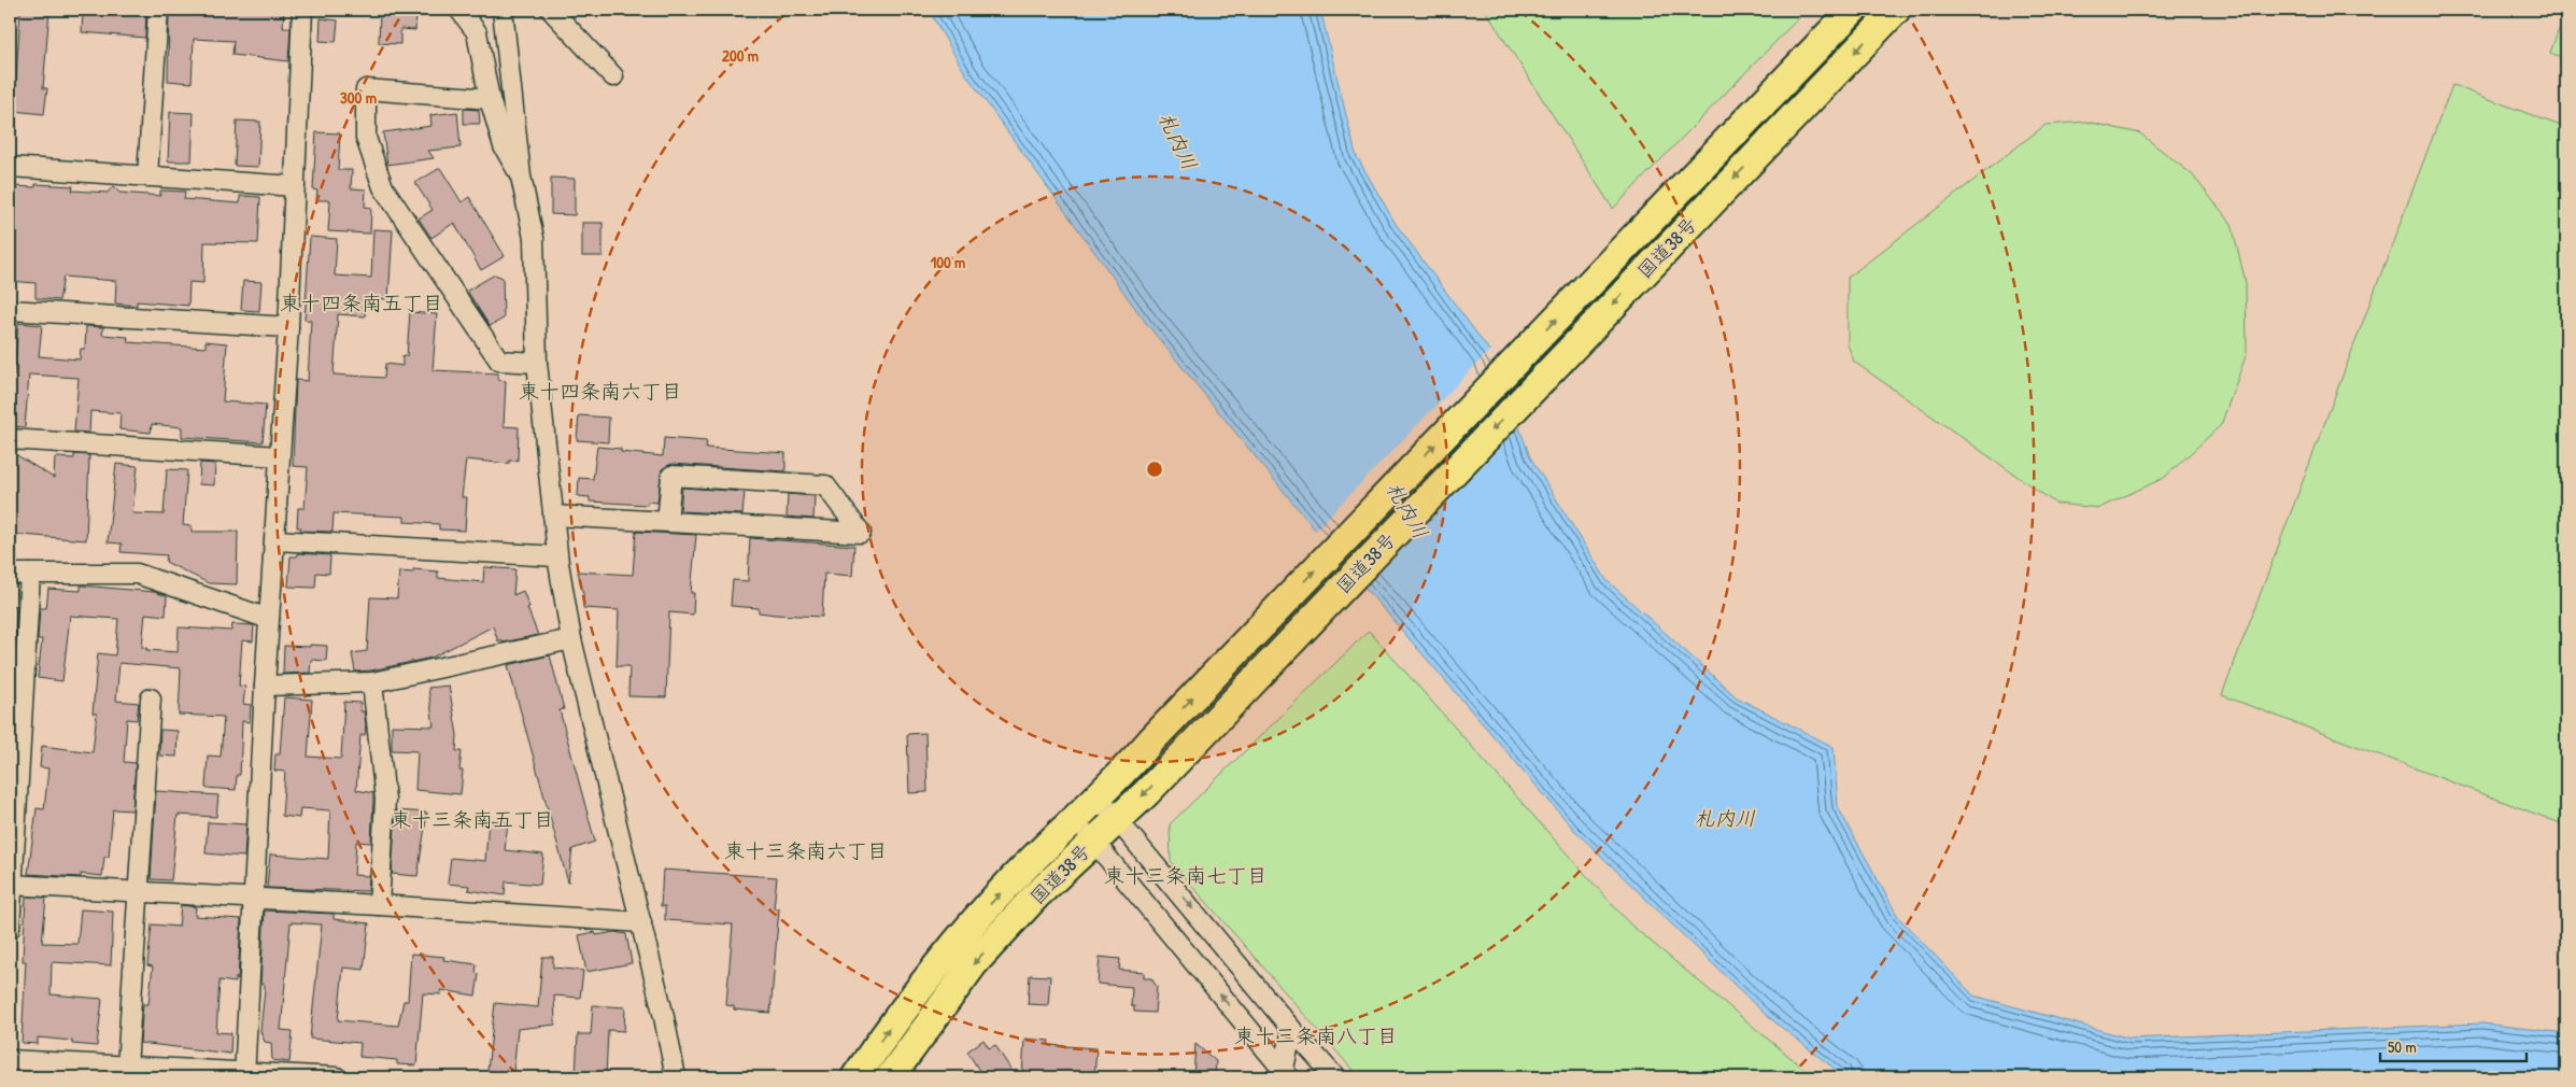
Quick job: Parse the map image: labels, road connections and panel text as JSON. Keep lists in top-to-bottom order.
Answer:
{
  "streets": {
    "highway": ["国道38号"]
  },
  "districts": [
    "東十四条南五丁目",
    "東十四条南六丁目",
    "東十三条南五丁目",
    "東十三条南六丁目",
    "東十三条南七丁目",
    "東十三条南八丁目"
  ],
  "water": ["札内川"],
  "scale_bar": "50 m",
  "rings": ["200 m", "300 m", "100 m"]
}
